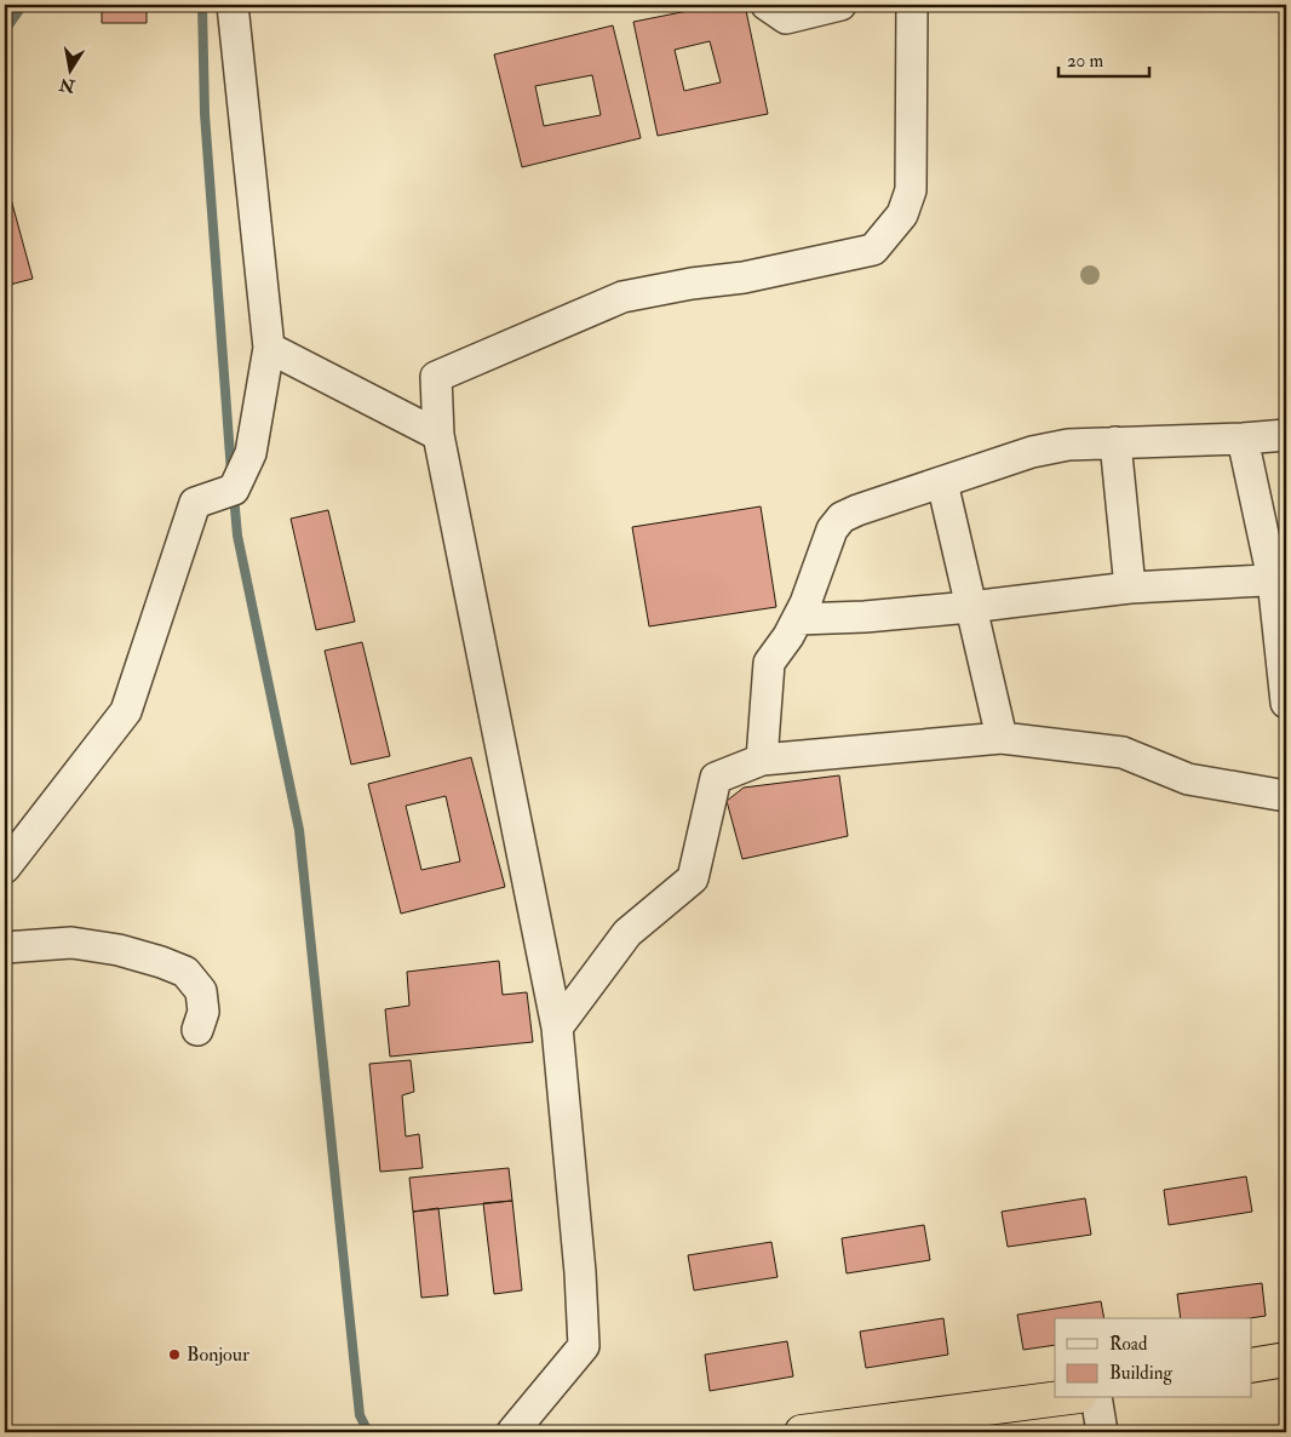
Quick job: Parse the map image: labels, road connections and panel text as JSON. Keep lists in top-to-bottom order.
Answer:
{
  "places": ["Bonjour"],
  "legend": ["Road", "Building"],
  "scale_bar": "20 m",
  "north": "bottom"
}
